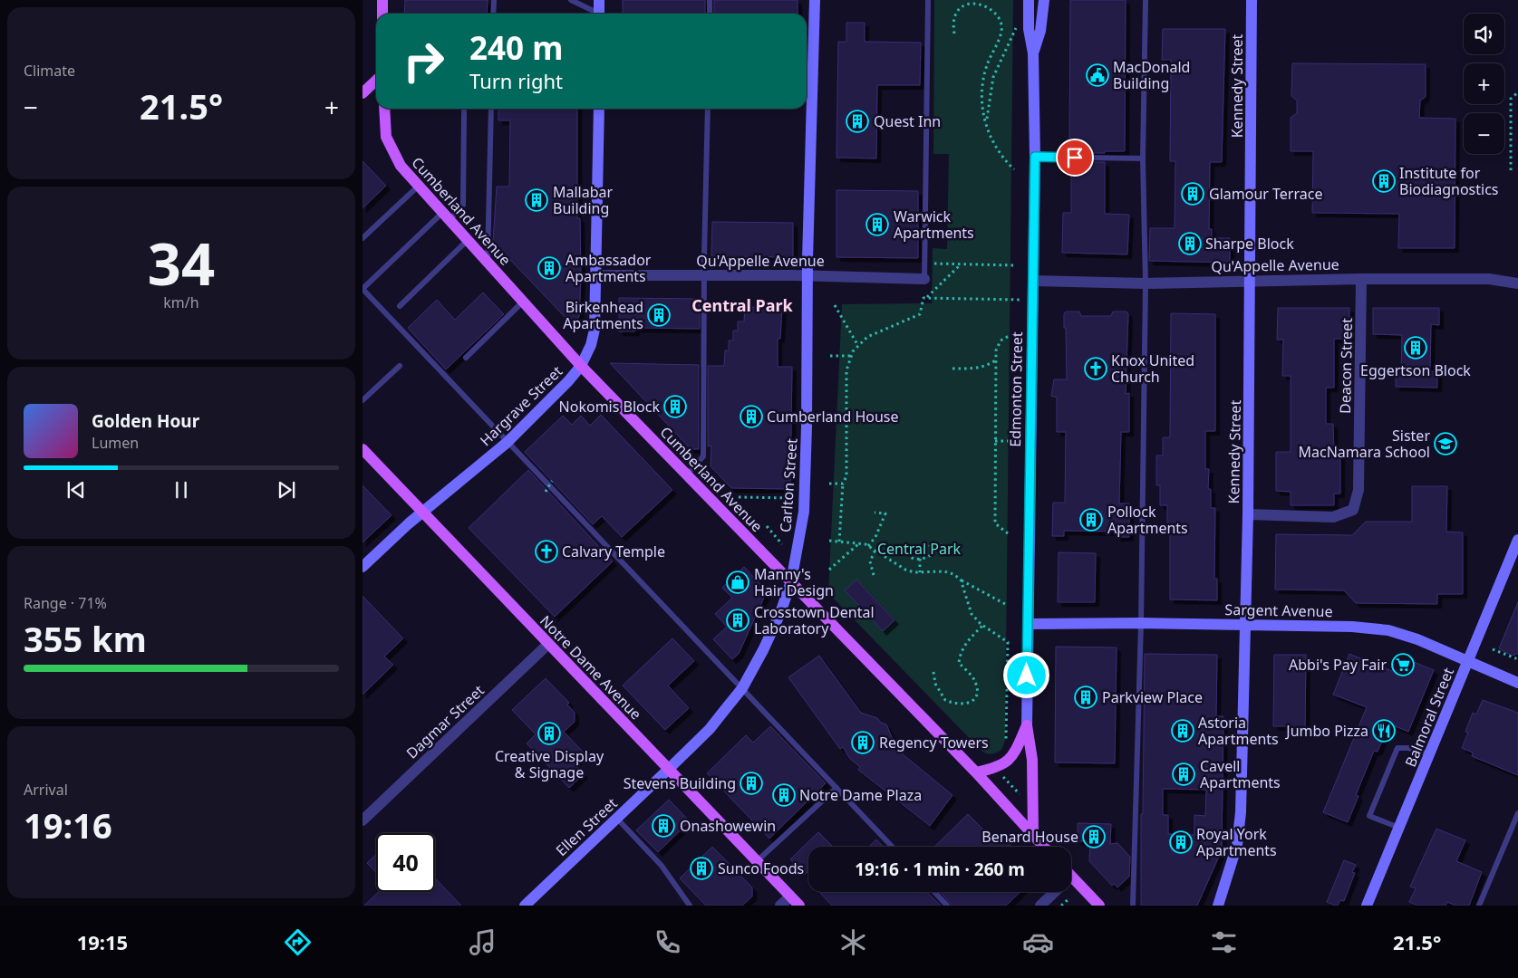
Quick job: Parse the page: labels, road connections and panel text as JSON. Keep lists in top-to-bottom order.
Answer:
{
  "streets": {
    "main road": ["Cumberland Avenue", "Notre Dame Avenue"],
    "street": [
      "Kennedy Street",
      "Qu'Appelle Avenue",
      "Deacon Street",
      "Edmonton Street",
      "Hargrave Street",
      "Carlton Street",
      "Sargent Avenue",
      "Balmoral Street",
      "Dagmar Street",
      "Ellen Street"
    ]
  },
  "crossings": [
    ["Kennedy Street", "Qu'Appelle Avenue"],
    ["Kennedy Street", "Deacon Street"],
    ["Kennedy Street", "Sargent Avenue"],
    ["Cumberland Avenue", "Hargrave Street"],
    ["Cumberland Avenue", "Carlton Street"],
    ["Qu'Appelle Avenue", "Deacon Street"],
    ["Qu'Appelle Avenue", "Edmonton Street"],
    ["Qu'Appelle Avenue", "Hargrave Street"],
    ["Qu'Appelle Avenue", "Carlton Street"],
    ["Edmonton Street", "Sargent Avenue"],
    ["Hargrave Street", "Notre Dame Avenue"],
    ["Carlton Street", "Notre Dame Avenue"],
    ["Carlton Street", "Ellen Street"],
    ["Sargent Avenue", "Balmoral Street"],
    ["Notre Dame Avenue", "Dagmar Street"],
    ["Notre Dame Avenue", "Ellen Street"]
  ],
  "districts": ["Central Park"],
  "parks": ["Central Park"],
  "places": {
    "public building": ["MacDonald Building"],
    "building": [
      "Quest Inn",
      "Institute for Biodiagnostics",
      "Glamour Terrace",
      "Mallabar Building",
      "Warwick Apartments",
      "Sharpe Block",
      "Ambassador Apartments",
      "Birkenhead Apartments",
      "Eggertson Block",
      "Nokomis Block",
      "Cumberland House",
      "Pollock Apartments",
      "Crosstown Dental Laboratory",
      "Parkview Place",
      "Astoria Apartments",
      "Creative Display & Signage",
      "Regency Towers",
      "Cavell Apartments",
      "Stevens Building",
      "Notre Dame Plaza",
      "Onashowewin",
      "Benard House",
      "Royal York Apartments",
      "Sunco Foods"
    ],
    "church": ["Knox United Church", "Calvary Temple"],
    "school or university": ["Sister MacNamara School"],
    "shop": ["Manny's Hair Design"],
    "supermarket": ["Abbi's Pay Fair"],
    "restaurant": ["Jumbo Pizza"]
  },
  "page": {
    "tile": [
      "Climate",
      ["34", "km/h"],
      ["Range · 71%", "355 km"],
      ["Arrival", "19:16"]
    ],
    "map_buttons": ["+", "−"],
    "turn": ["240 m", "Turn right"],
    "heat": ["−", "21.5°", "+"],
    "song": ["Golden Hour", "Lumen"],
    "limit": "40",
    "trip": "19:16 · 1 min · 260 m",
    "tabs": ["19:15", "21.5°"]
  }
}
